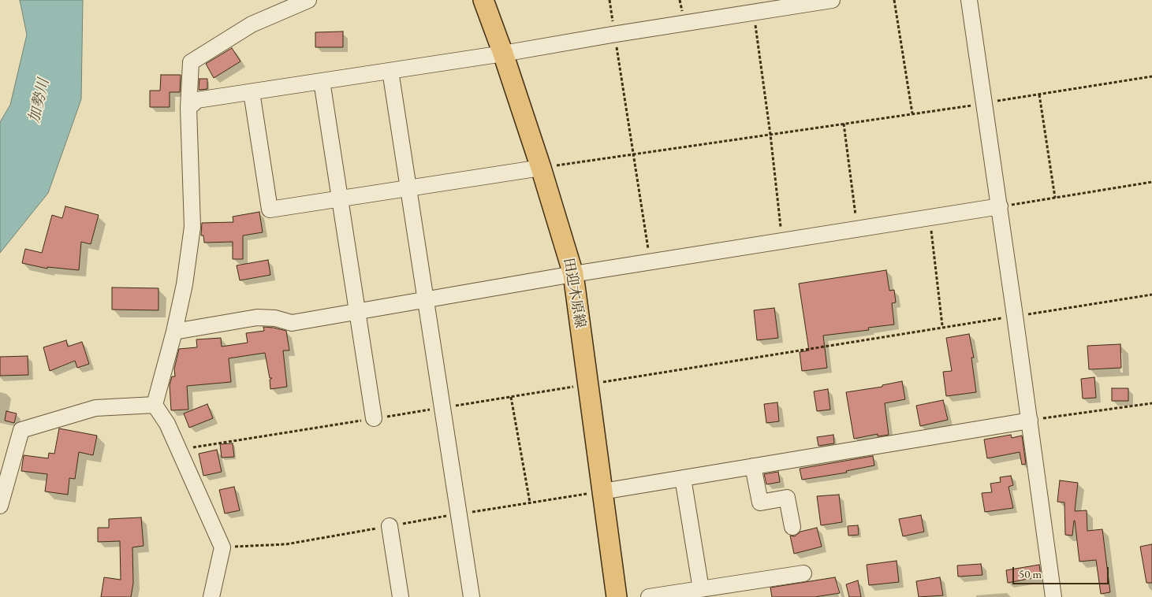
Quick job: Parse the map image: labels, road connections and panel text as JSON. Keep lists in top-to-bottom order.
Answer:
{
  "streets": {
    "main road": ["田迎木原線"]
  },
  "water": ["加勢川"],
  "scale_bar": "50 m"
}
